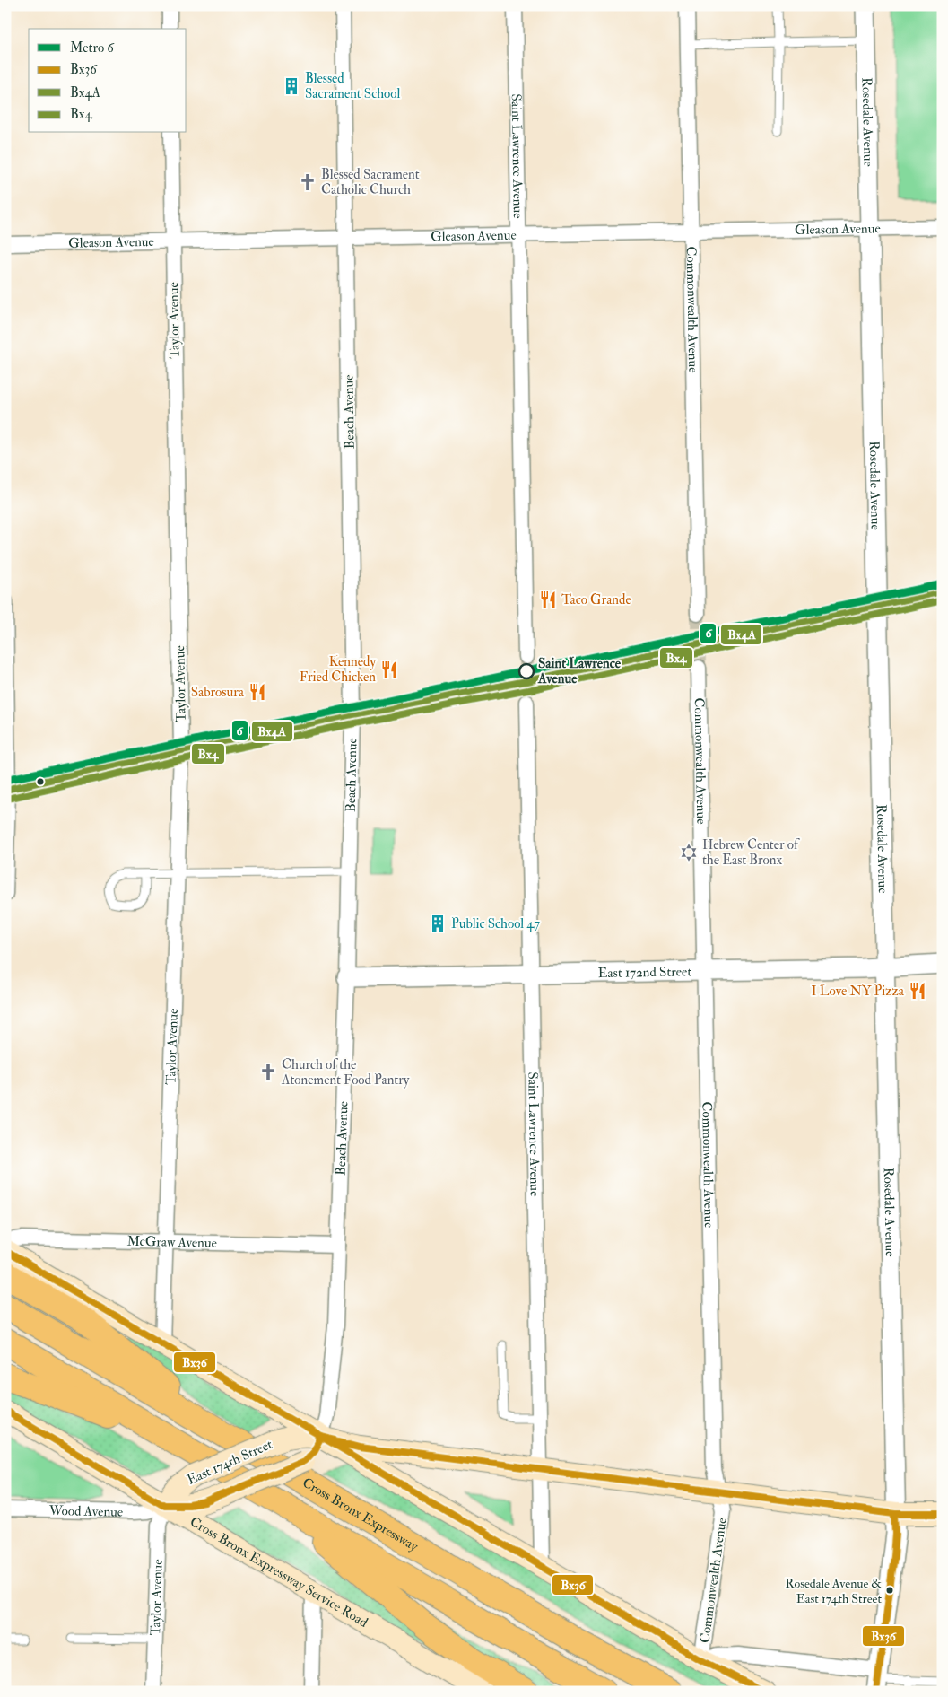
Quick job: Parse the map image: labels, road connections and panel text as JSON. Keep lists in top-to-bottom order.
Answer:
{
  "streets": {
    "highway": ["Cross Bronx Expressway"],
    "main road": ["East 174th Street", "Cross Bronx Expressway Service Road"],
    "street": [
      "Rosedale Avenue",
      "Saint Lawrence Avenue",
      "Gleason Avenue",
      "Commonwealth Avenue",
      "Taylor Avenue",
      "Beach Avenue",
      "East 172nd Street",
      "McGraw Avenue",
      "Wood Avenue"
    ]
  },
  "crossings": [
    ["Rosedale Avenue", "Gleason Avenue"],
    ["Rosedale Avenue", "East 172nd Street"],
    ["Rosedale Avenue", "East 174th Street"],
    ["Saint Lawrence Avenue", "Gleason Avenue"],
    ["Saint Lawrence Avenue", "East 172nd Street"],
    ["Saint Lawrence Avenue", "East 174th Street"],
    ["Gleason Avenue", "Commonwealth Avenue"],
    ["Gleason Avenue", "Taylor Avenue"],
    ["Gleason Avenue", "Beach Avenue"],
    ["Commonwealth Avenue", "East 172nd Street"],
    ["Commonwealth Avenue", "East 174th Street"],
    ["Taylor Avenue", "McGraw Avenue"],
    ["Taylor Avenue", "East 174th Street"],
    ["Taylor Avenue", "Wood Avenue"],
    ["Taylor Avenue", "Cross Bronx Expressway Service Road"],
    ["Beach Avenue", "East 172nd Street"],
    ["Beach Avenue", "McGraw Avenue"],
    ["Beach Avenue", "East 174th Street"],
    ["East 174th Street", "Wood Avenue"],
    ["East 174th Street", "Cross Bronx Expressway Service Road"],
    ["Wood Avenue", "Cross Bronx Expressway Service Road"]
  ],
  "places": {
    "building": ["Blessed Sacrament School", "Public School 47"],
    "church": ["Blessed Sacrament Catholic Church", "Church of the Atonement Food Pantry"],
    "restaurant": [
      "Taco Grande",
      "Kennedy Fried Chicken",
      "Sabrosura",
      "I Love NY Pizza"
    ],
    "other": ["Saint Lawrence Avenue", "Rosedale Avenue & East 174th Street"],
    "synagogue": ["Hebrew Center of the East Bronx"]
  },
  "lines": [
    "metro line 6",
    "transit line Bx4A",
    "transit line Bx4",
    "transit line Bx36"
  ],
  "legend": [
    "Metro 6",
    "Bx36",
    "Bx4A",
    "Bx4"
  ]
}
